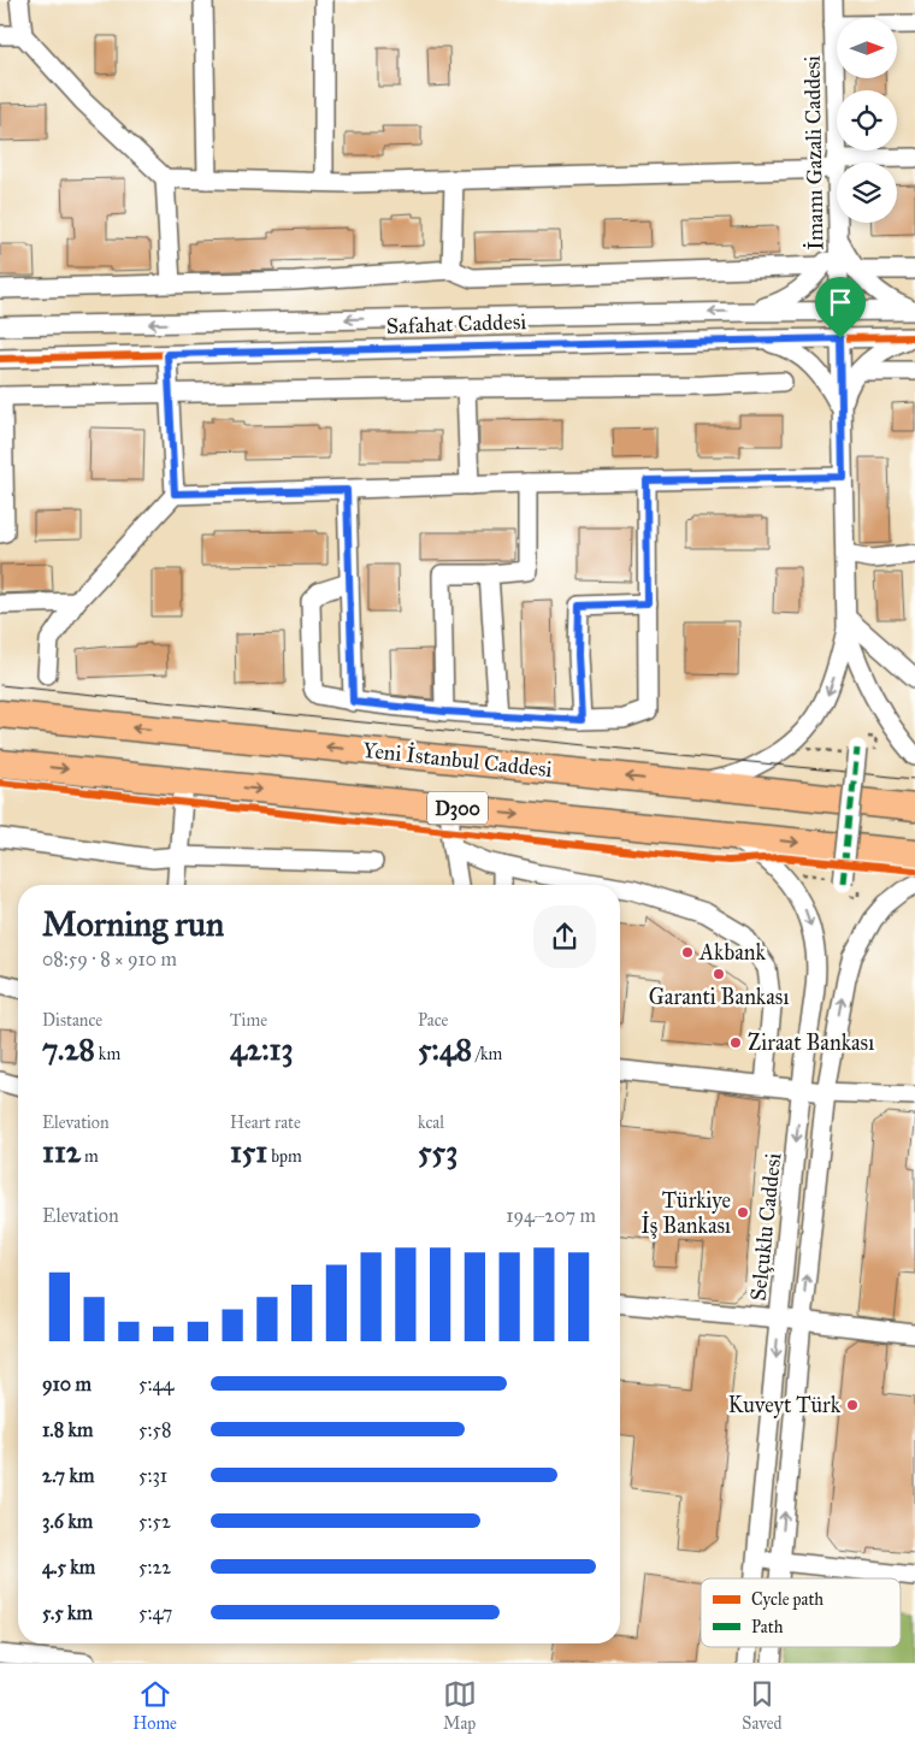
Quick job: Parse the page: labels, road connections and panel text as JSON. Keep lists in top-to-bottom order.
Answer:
{
  "streets": {
    "highway": ["Yeni İstanbul Caddesi", "D300"],
    "street": ["İmamı Gazali Caddesi", "Safahat Caddesi", "Selçuklu Caddesi"]
  },
  "crossings": [
    ["İmamı Gazali Caddesi", "Safahat Caddesi"],
    ["D300", "Selçuklu Caddesi"]
  ],
  "places": [
    "Akbank",
    "Garanti Bankası",
    "Ziraat Bankası",
    "Türkiye İş Bankası",
    "Kuveyt Türk"
  ],
  "legend": ["Cycle path", "Path"],
  "north": "right",
  "page": {
    "heading": ["Morning run", "08:59 · 8 × 910 m"],
    "stats": [
      ["Distance", "7.28 km"],
      ["Time", "42:13"],
      ["Pace", "5:48 /km"],
      ["Elevation", "112 m"],
      ["Heart rate", "151 bpm"],
      ["kcal", "553"]
    ],
    "chart": ["Elevation", "194–207 m"],
    "list": [
      {
        "name": "910 m",
        "note": "5:44"
      },
      {
        "name": "1.8 km",
        "note": "5:58"
      },
      {
        "name": "2.7 km",
        "note": "5:31"
      },
      {
        "name": "3.6 km",
        "note": "5:52"
      },
      {
        "name": "4.5 km",
        "note": "5:22"
      },
      {
        "name": "5.5 km",
        "note": "5:47"
      }
    ],
    "tabs": ["Home", "Map", "Saved"]
  }
}
